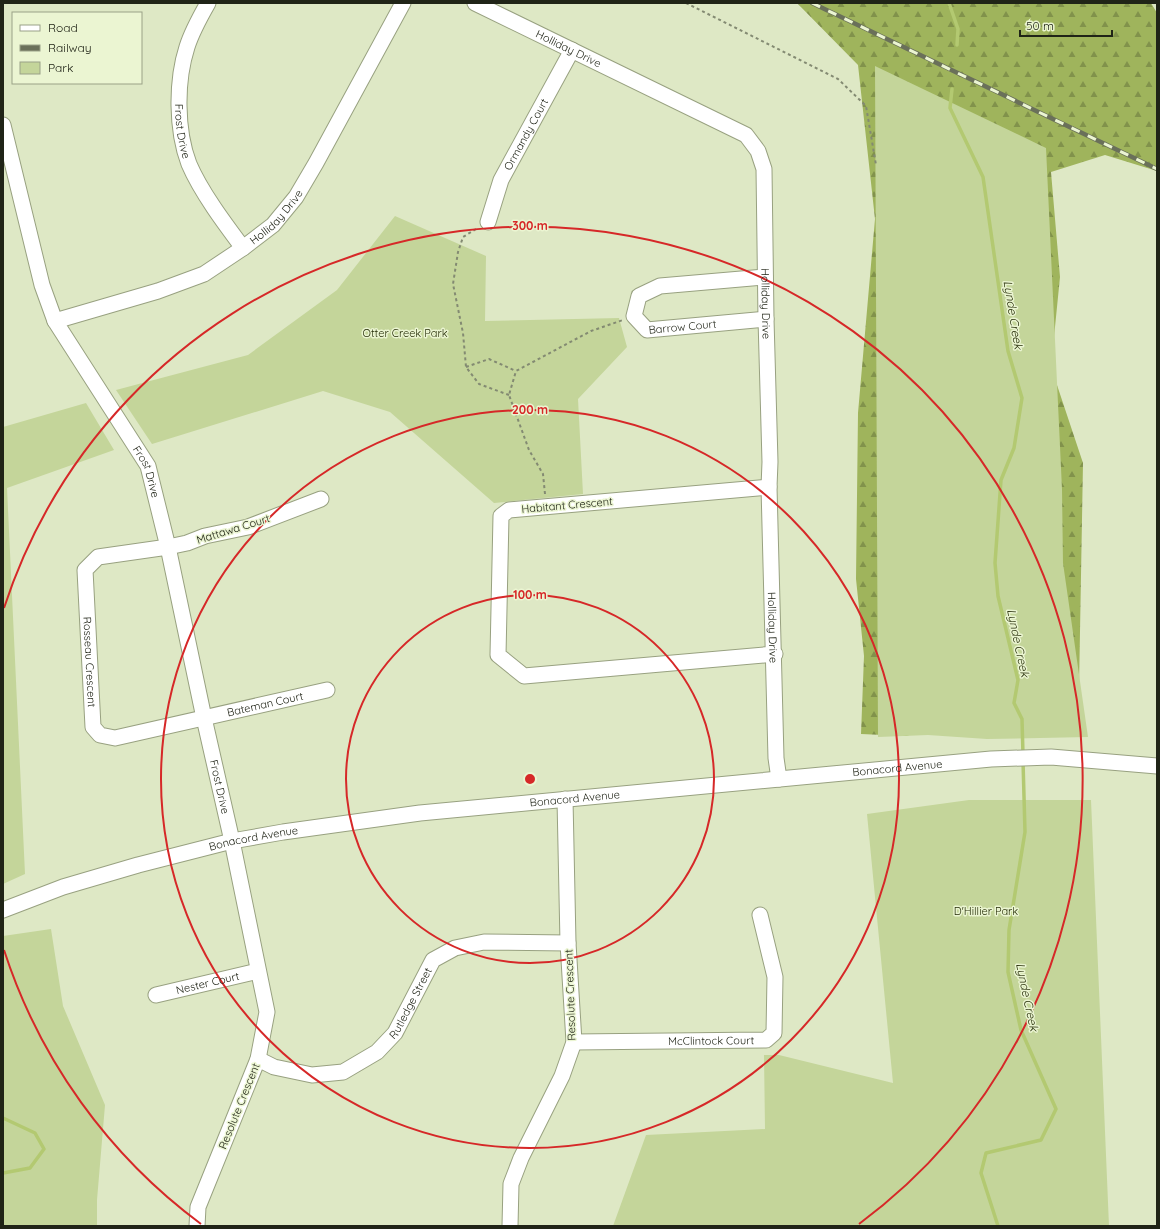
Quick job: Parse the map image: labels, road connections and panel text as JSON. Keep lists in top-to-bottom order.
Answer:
{
  "streets": {
    "street": [
      "Holliday Drive",
      "Frost Drive",
      "Ormandy Court",
      "Barrow Court",
      "Habitant Crescent",
      "Mattawa Court",
      "Rosseau Crescent",
      "Bateman Court",
      "Bonacord Avenue",
      "Nester Court",
      "Resolute Crescent",
      "Rutledge Street",
      "McClintock Court"
    ]
  },
  "crossings": [
    ["Holliday Drive", "Frost Drive"],
    ["Holliday Drive", "Ormandy Court"],
    ["Holliday Drive", "Barrow Court"],
    ["Holliday Drive", "Habitant Crescent"],
    ["Holliday Drive", "Bonacord Avenue"],
    ["Frost Drive", "Mattawa Court"],
    ["Frost Drive", "Rosseau Crescent"],
    ["Frost Drive", "Bateman Court"],
    ["Frost Drive", "Bonacord Avenue"],
    ["Frost Drive", "Resolute Crescent"],
    ["Mattawa Court", "Rosseau Crescent"],
    ["Rosseau Crescent", "Bateman Court"],
    ["Bonacord Avenue", "Resolute Crescent"],
    ["Nester Court", "Resolute Crescent"],
    ["Resolute Crescent", "Rutledge Street"],
    ["Resolute Crescent", "McClintock Court"]
  ],
  "water": ["Lynde Creek"],
  "parks": ["Otter Creek Park", "D'Hillier Park"],
  "legend": ["Road", "Railway", "Park"],
  "scale_bar": "50 m",
  "rings": ["300 m", "200 m", "100 m"]
}
